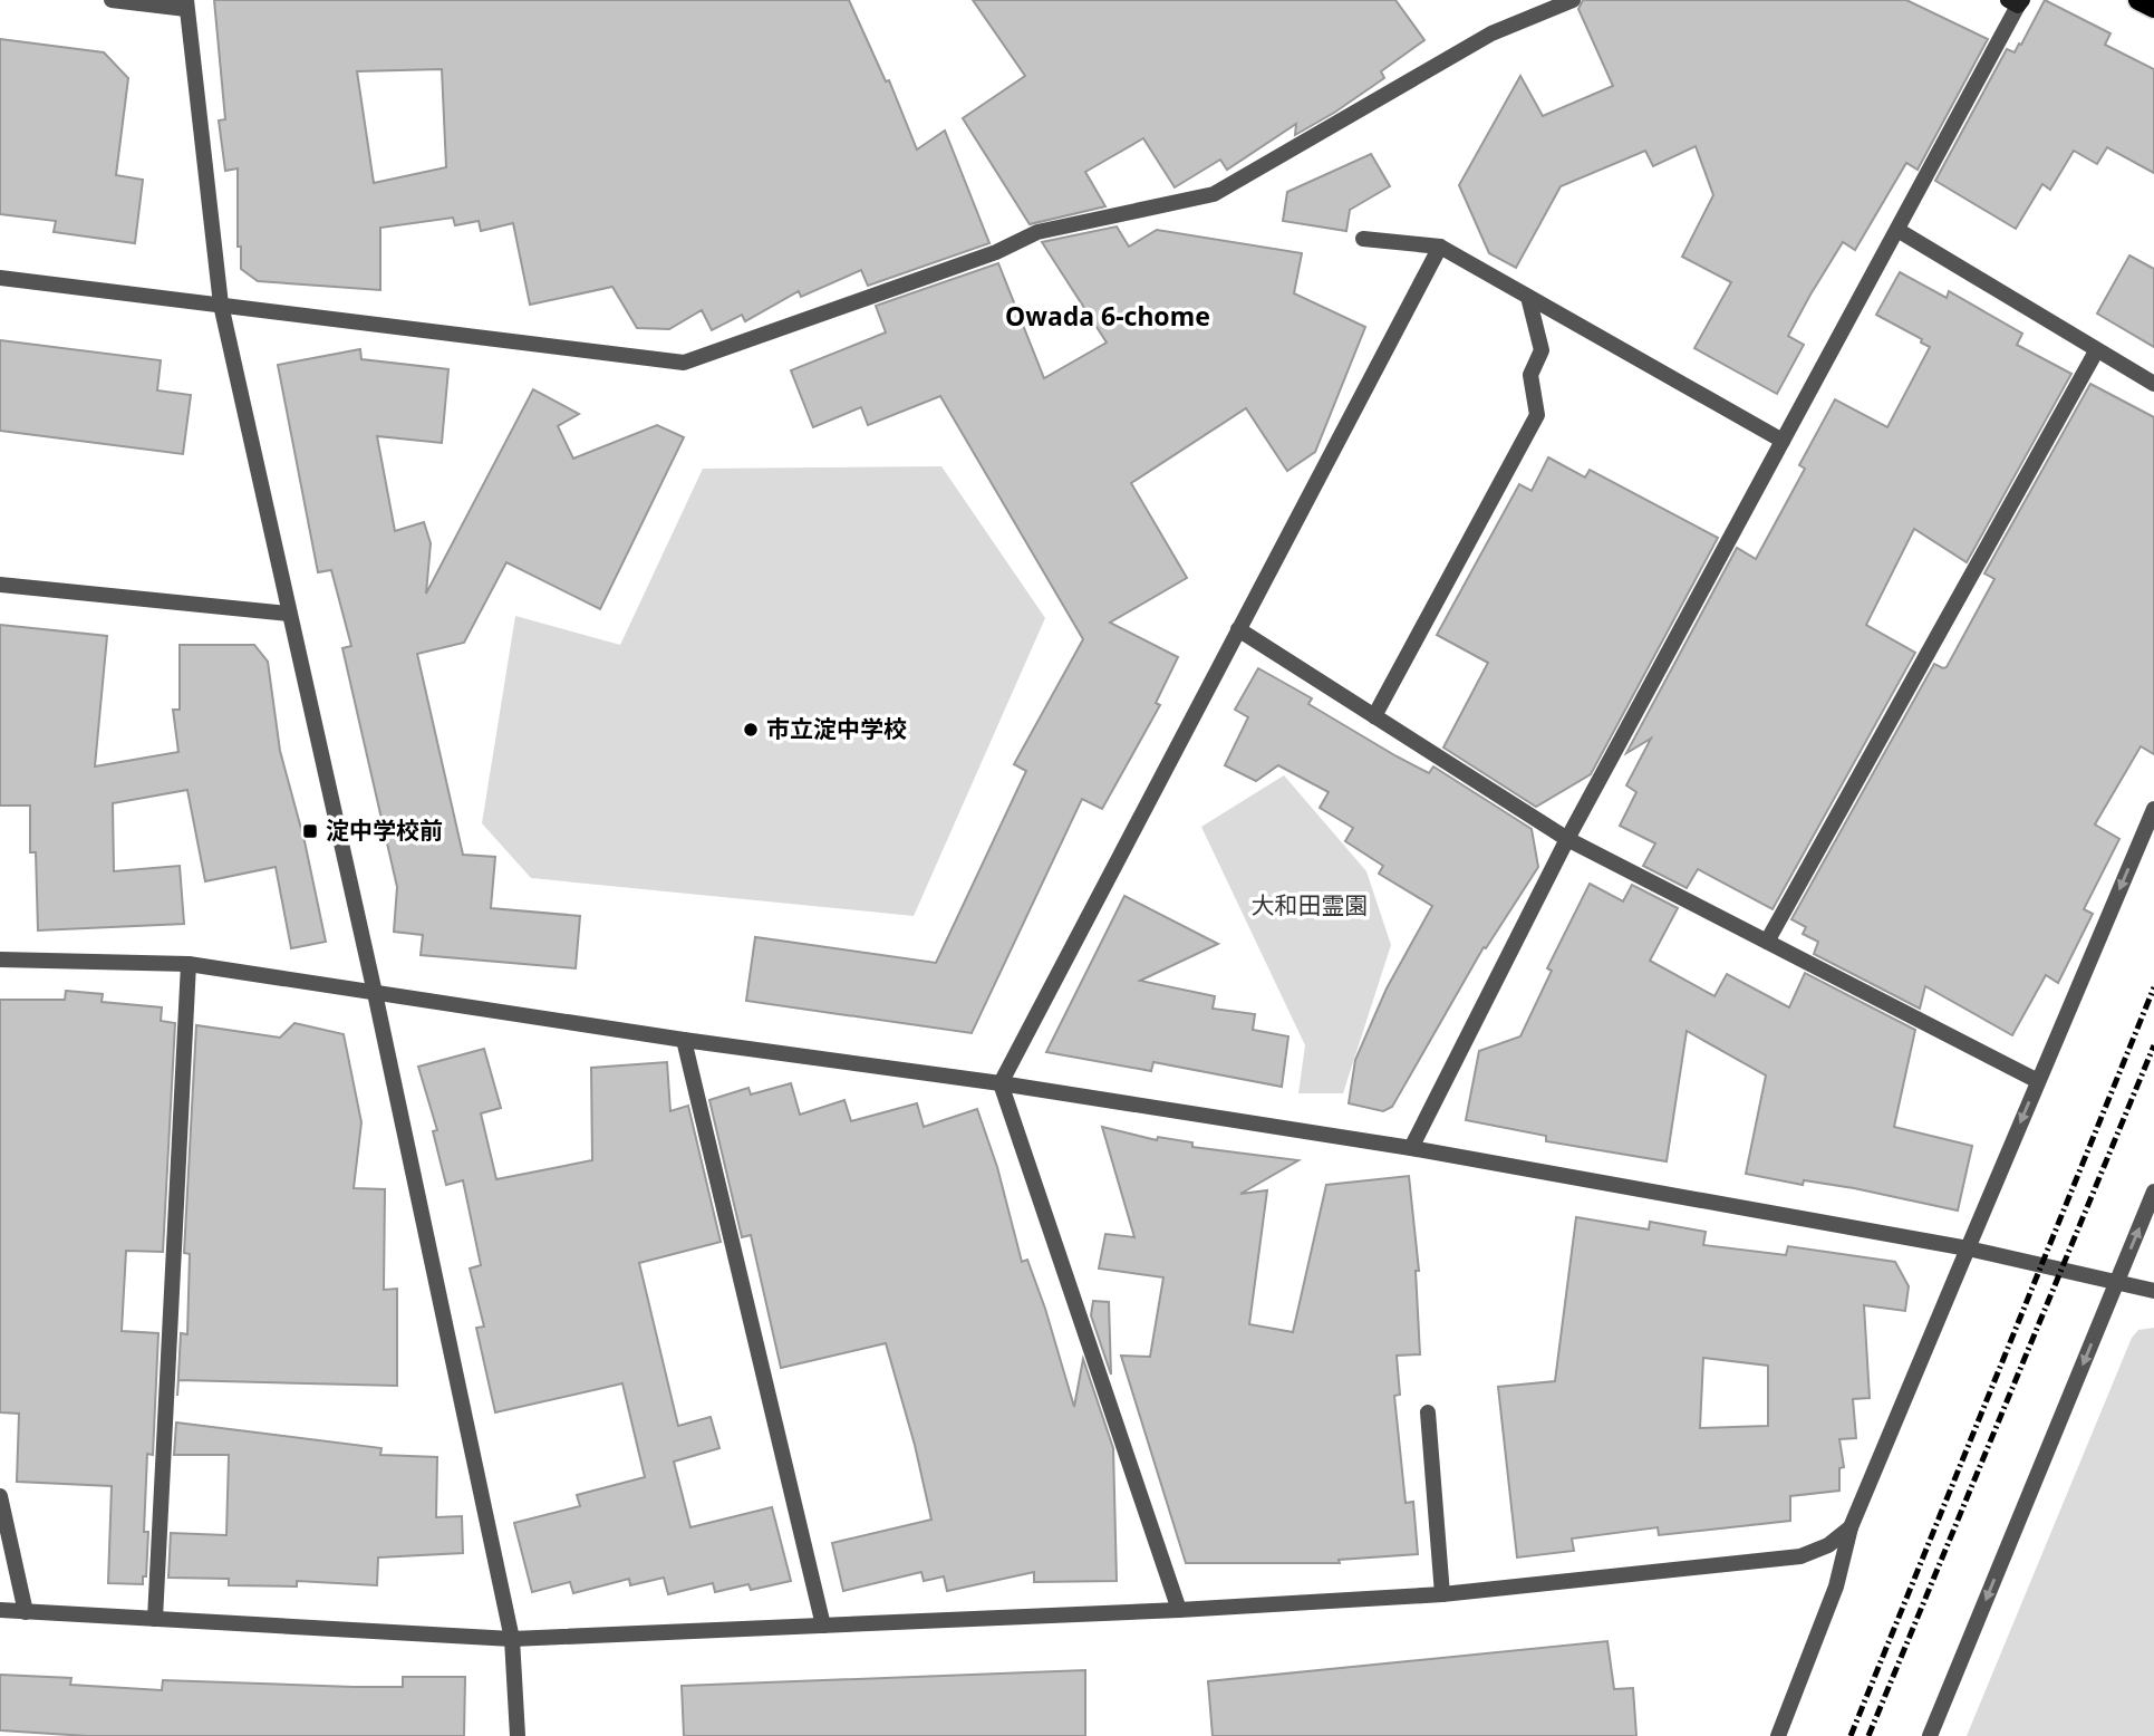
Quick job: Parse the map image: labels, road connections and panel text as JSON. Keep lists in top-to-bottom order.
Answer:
{
  "districts": ["Owada 6-chome"],
  "parks": ["大和田霊園"],
  "places": {
    "other": ["市立淀中学校"],
    "transit": ["淀中学校前"]
  }
}
